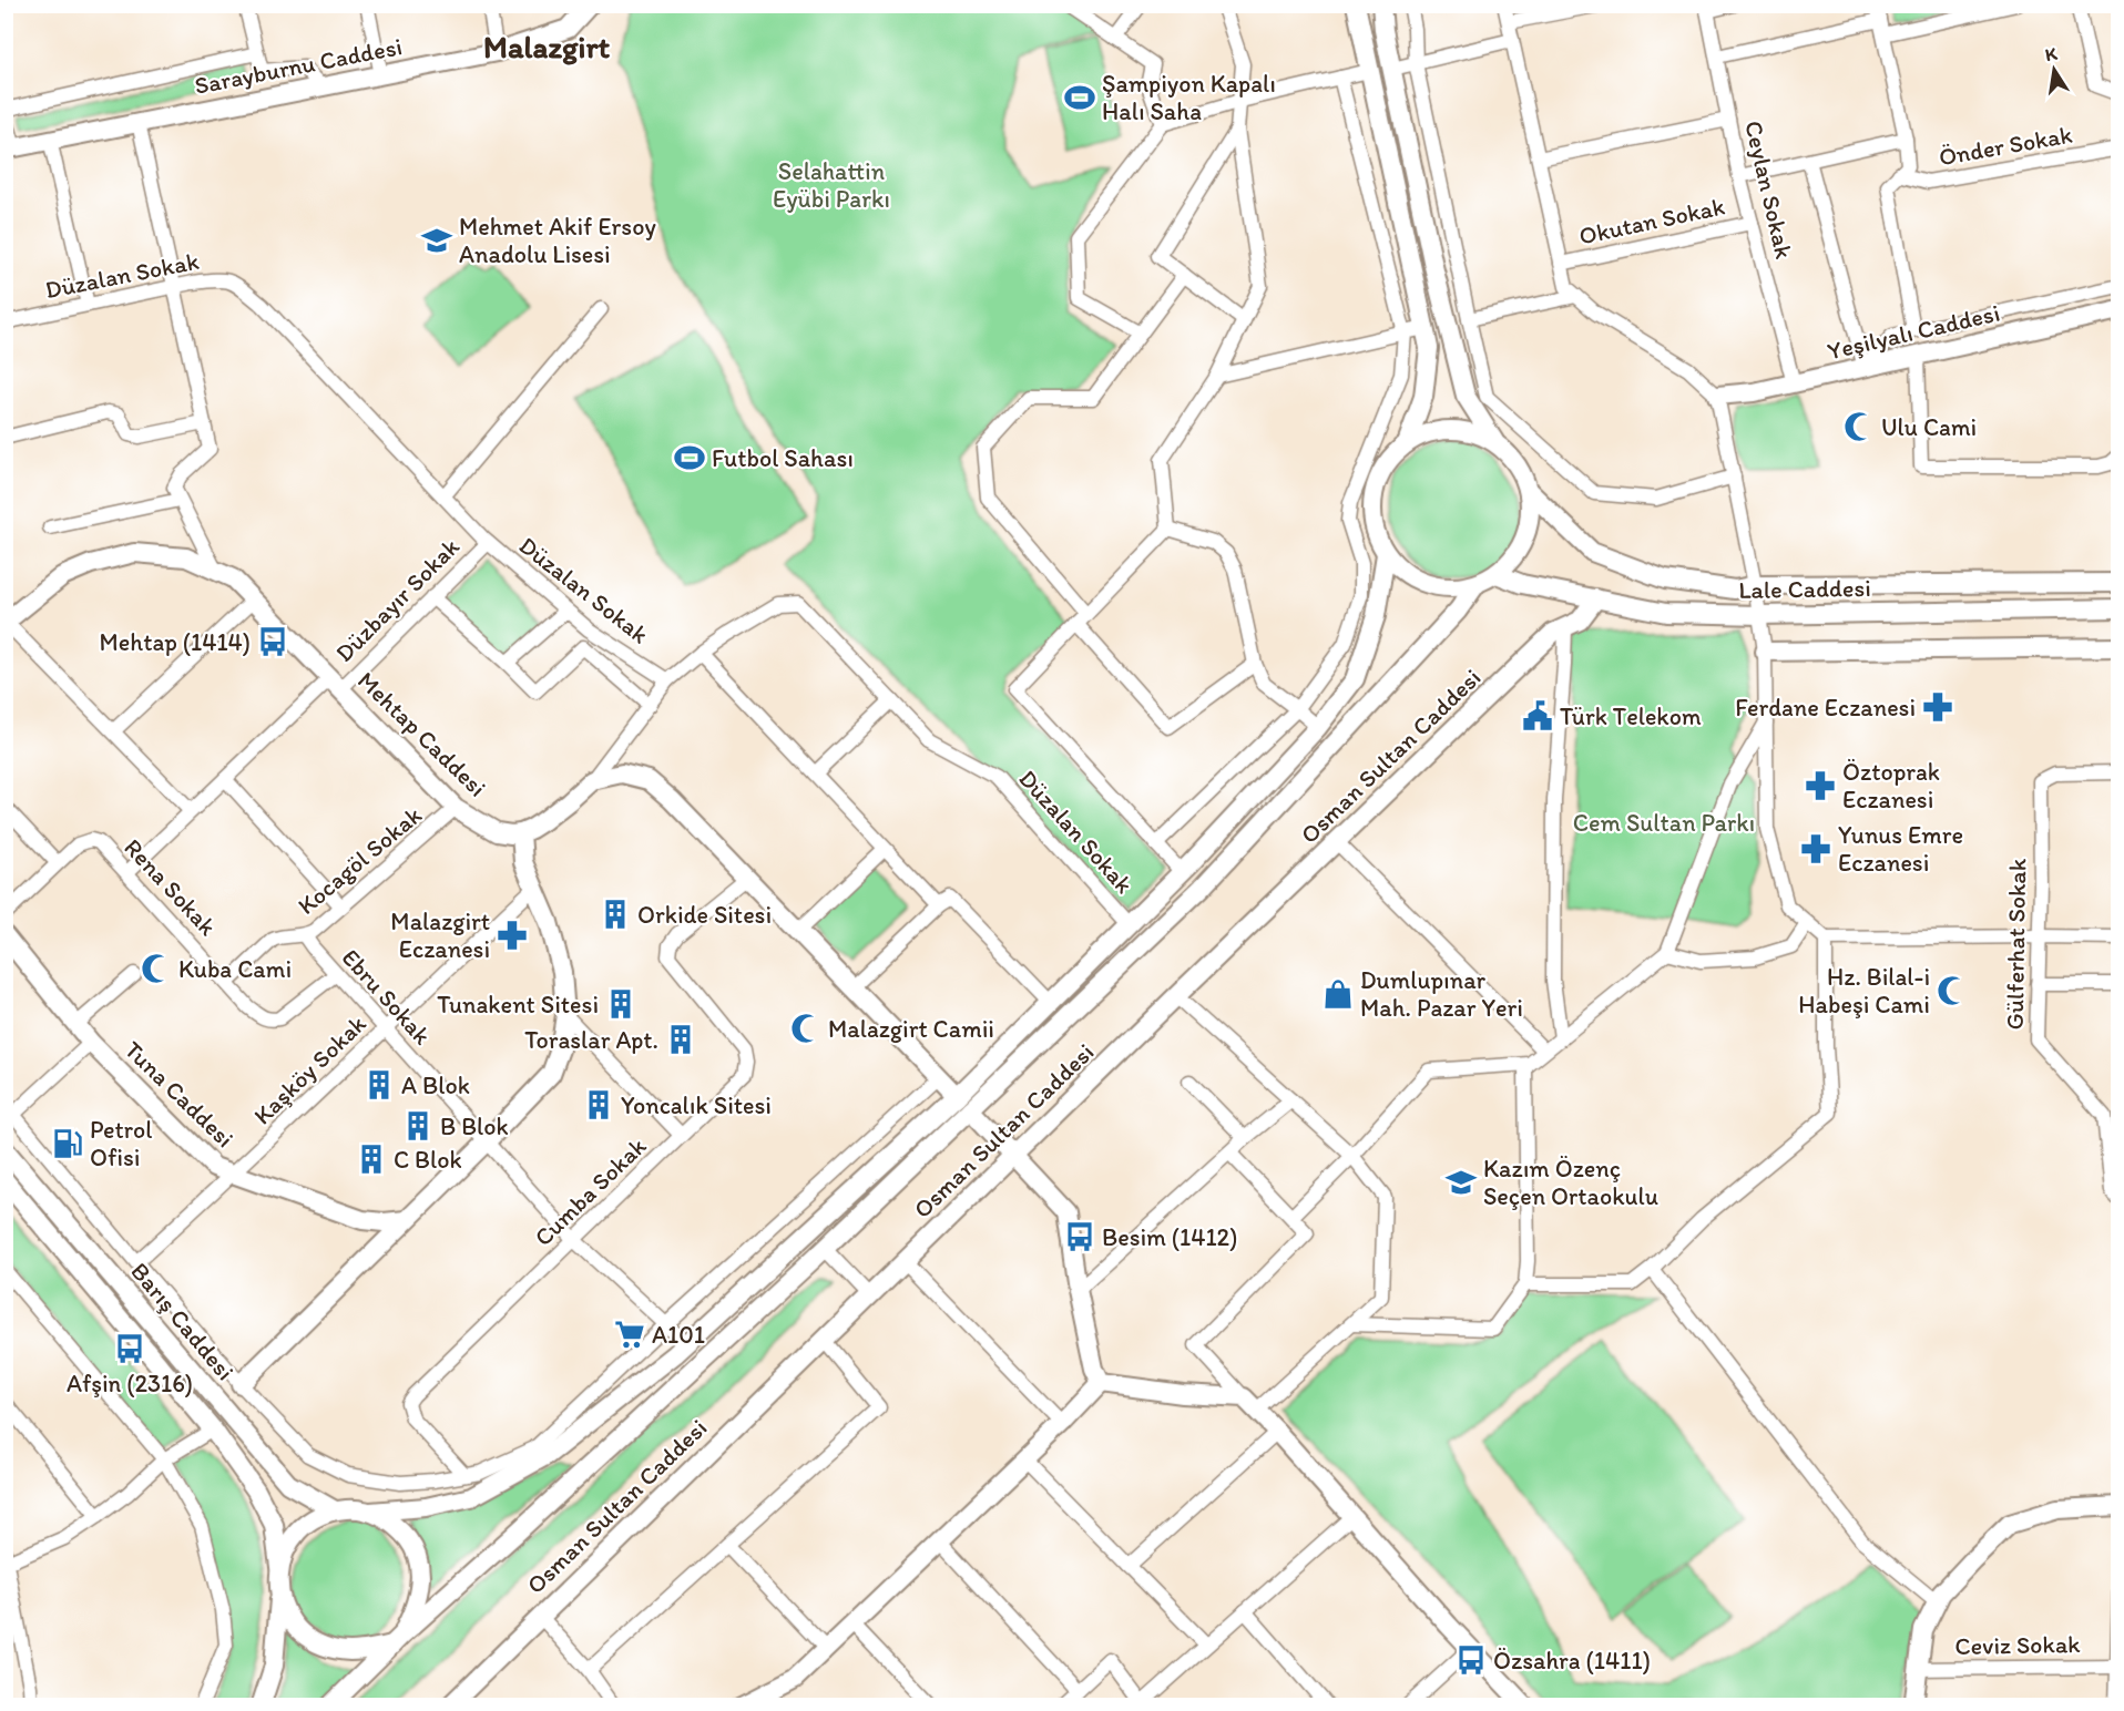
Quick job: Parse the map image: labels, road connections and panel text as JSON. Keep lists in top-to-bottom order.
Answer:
{
  "streets": {
    "street": [
      "Sarayburnu Caddesi",
      "Önder Sokak",
      "Ceylan Sokak",
      "Okutan Sokak",
      "Düzalan Sokak",
      "Yeşilyalı Caddesi",
      "Lale Caddesi",
      "Düzbayır Sokak",
      "Mehtap Caddesi",
      "Osman Sultan Caddesi",
      "Kocagöl Sokak",
      "Rena Sokak",
      "Gülferhat Sokak",
      "Ebru Sokak",
      "Kaşköy Sokak",
      "Tuna Caddesi",
      "Cumba Sokak",
      "Barış Caddesi",
      "Ceviz Sokak"
    ]
  },
  "crossings": [
    ["Ceylan Sokak", "Okutan Sokak"],
    ["Ceylan Sokak", "Yeşilyalı Caddesi"],
    ["Düzalan Sokak", "Düzbayır Sokak"],
    ["Lale Caddesi", "Osman Sultan Caddesi"],
    ["Düzbayır Sokak", "Mehtap Caddesi"],
    ["Düzbayır Sokak", "Rena Sokak"],
    ["Mehtap Caddesi", "Kocagöl Sokak"],
    ["Kocagöl Sokak", "Rena Sokak"],
    ["Kocagöl Sokak", "Ebru Sokak"],
    ["Rena Sokak", "Ebru Sokak"],
    ["Ebru Sokak", "Kaşköy Sokak"],
    ["Ebru Sokak", "Cumba Sokak"],
    ["Kaşköy Sokak", "Tuna Caddesi"]
  ],
  "districts": ["Malazgirt"],
  "parks": ["Selahattin Eyübi Parkı", "Cem Sultan Parkı"],
  "places": {
    "sports": ["Şampiyon Kapalı Halı Saha", "Futbol Sahası"],
    "school or university": ["Mehmet Akif Ersoy Anadolu Lisesi", "Kazım Özenç Seçen Ortaokulu"],
    "mosque": [
      "Ulu Cami",
      "Kuba Cami",
      "Hz. Bilal-i Habeşi Cami",
      "Malazgirt Camii"
    ],
    "bus stop": [
      "Mehtap (1414)",
      "Besim (1412)",
      "Afşin (2316)",
      "Özsahra (1411)"
    ],
    "pharmacy": [
      "Ferdane Eczanesi",
      "Öztoprak Eczanesi",
      "Yunus Emre Eczanesi",
      "Malazgirt Eczanesi"
    ],
    "public building": ["Türk Telekom"],
    "building": [
      "Orkide Sitesi",
      "Tunakent Sitesi",
      "Toraslar Apt.",
      "A Blok",
      "Yoncalık Sitesi",
      "B Blok",
      "C Blok"
    ],
    "shop": ["Dumlupınar Mah. Pazar Yeri"],
    "fuel station": ["Petrol Ofisi"],
    "supermarket": ["A101"]
  },
  "north": "top"
}
